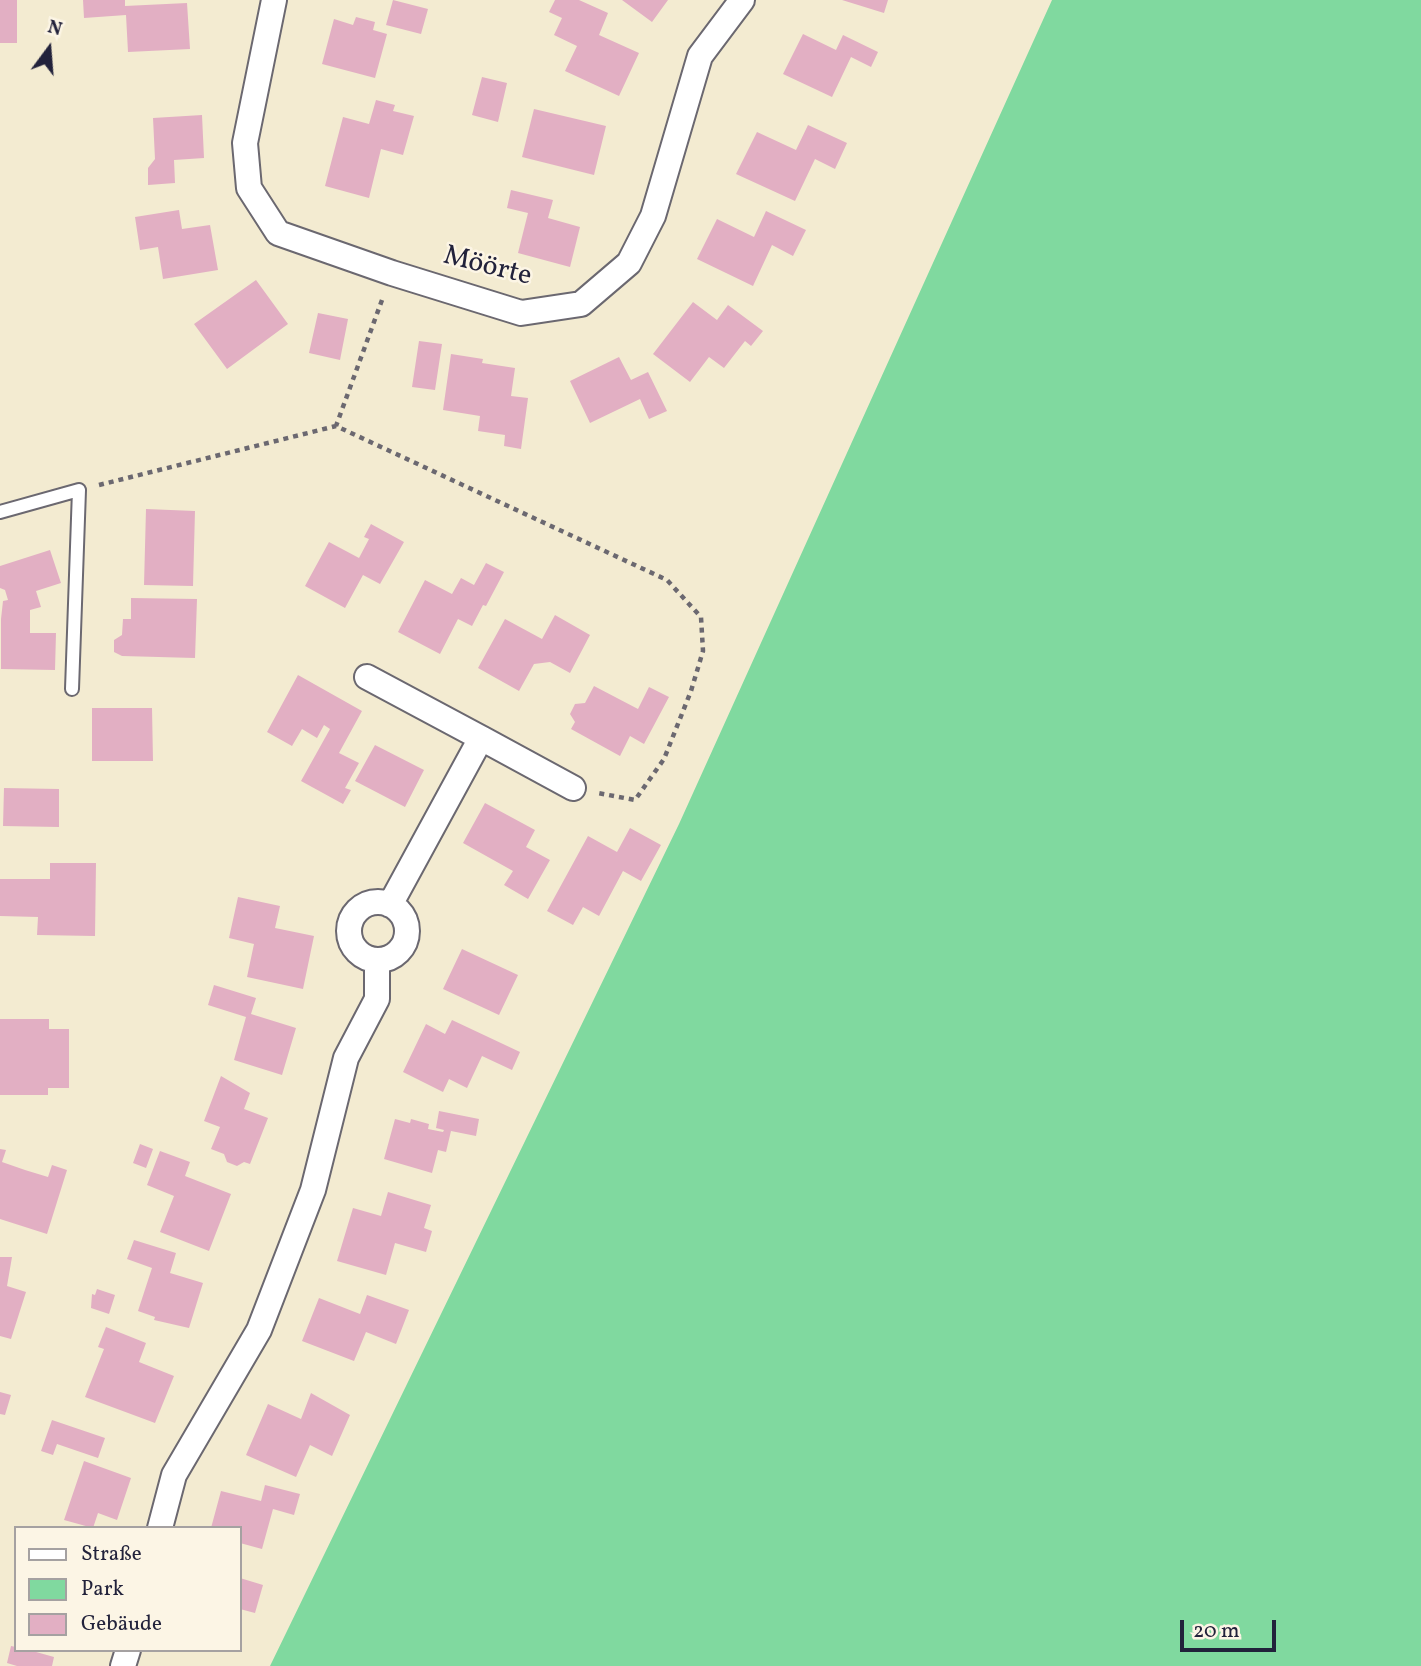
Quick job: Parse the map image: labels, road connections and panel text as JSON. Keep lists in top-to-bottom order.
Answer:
{
  "streets": {
    "street": ["Möörte"]
  },
  "legend": ["Straße", "Park", "Gebäude"],
  "scale_bar": "20 m",
  "north": "top"
}
